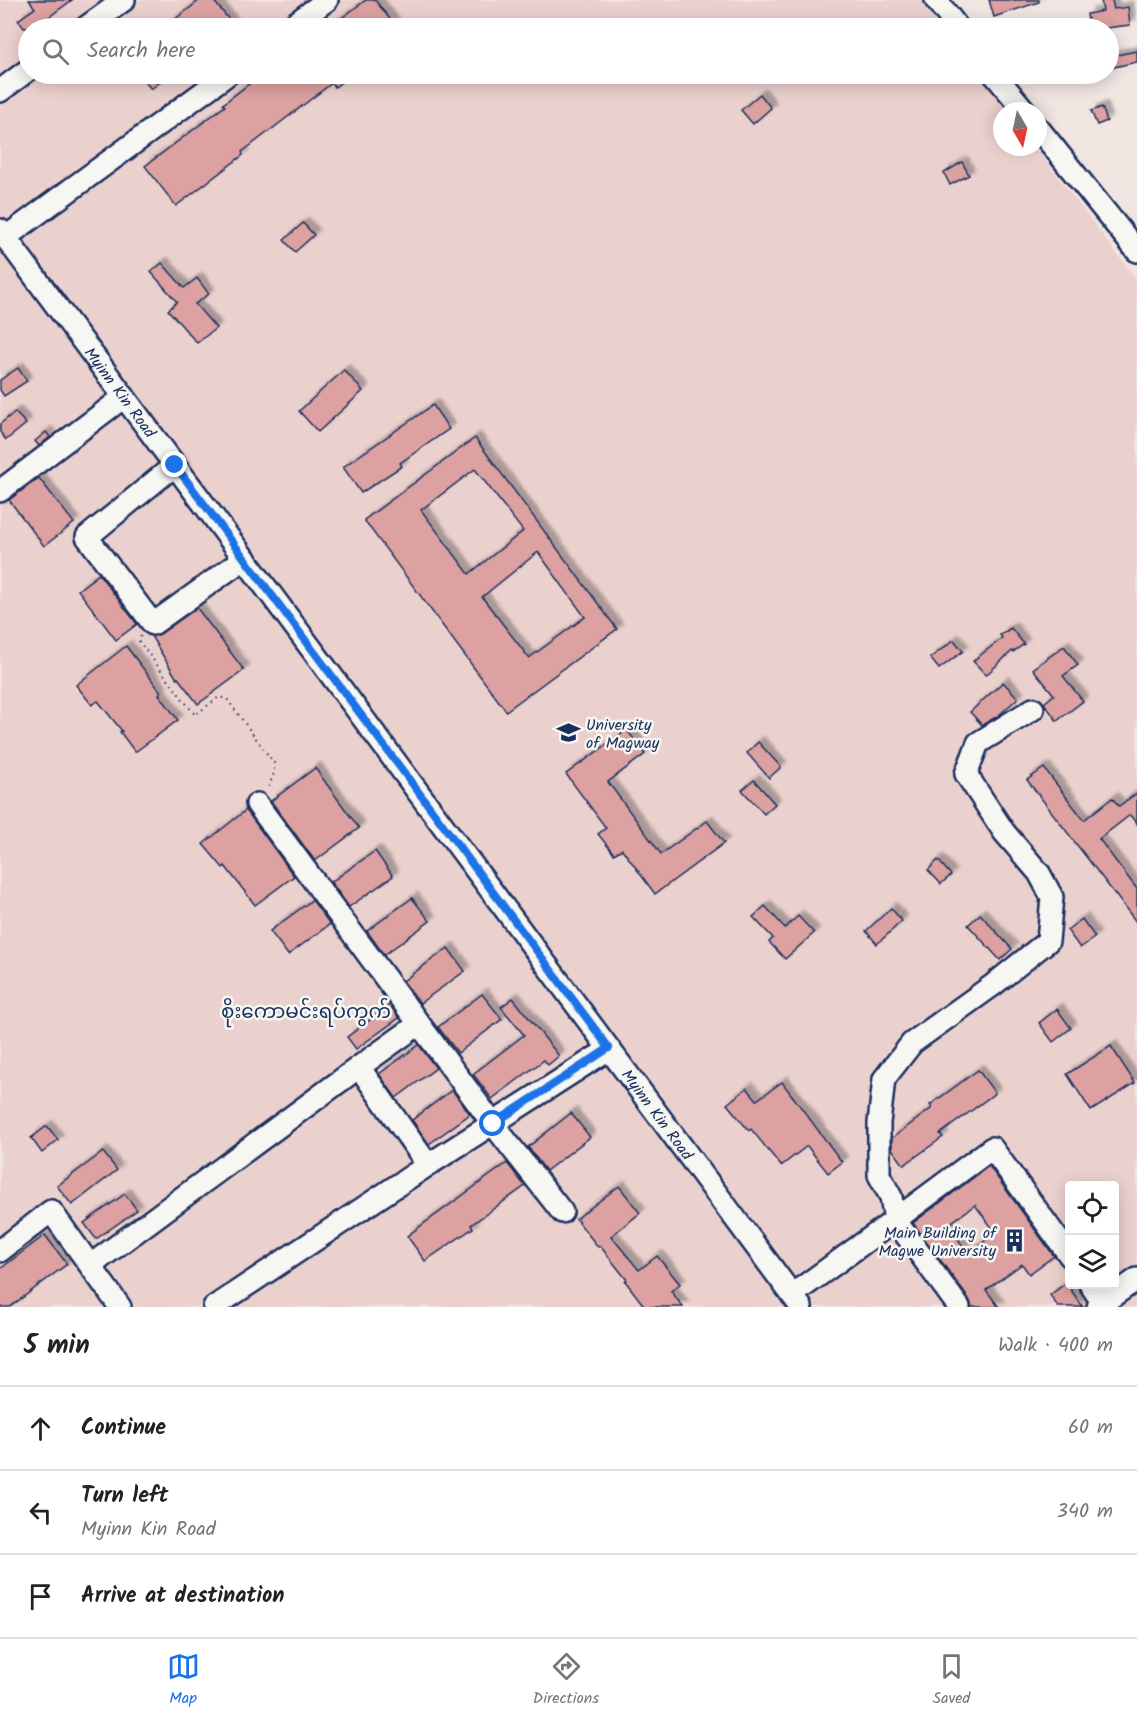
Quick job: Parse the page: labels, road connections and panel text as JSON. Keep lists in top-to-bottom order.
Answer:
{
  "streets": {
    "street": ["Myinn Kin Road"]
  },
  "districts": ["စိုးကောမင်းရပ်ကွက်"],
  "places": {
    "school or university": ["University of Magway"],
    "building": ["Main Building of Magwe University"]
  },
  "north": "bottom",
  "page": {
    "search": "Search here",
    "heading": ["5 min", "Walk · 400 m"],
    "list": [
      ["Continue", "60 m"],
      ["Turn left", "Myinn Kin Road", "340 m"],
      "Arrive at destination"
    ],
    "nav": ["Map", "Directions", "Saved"]
  }
}
